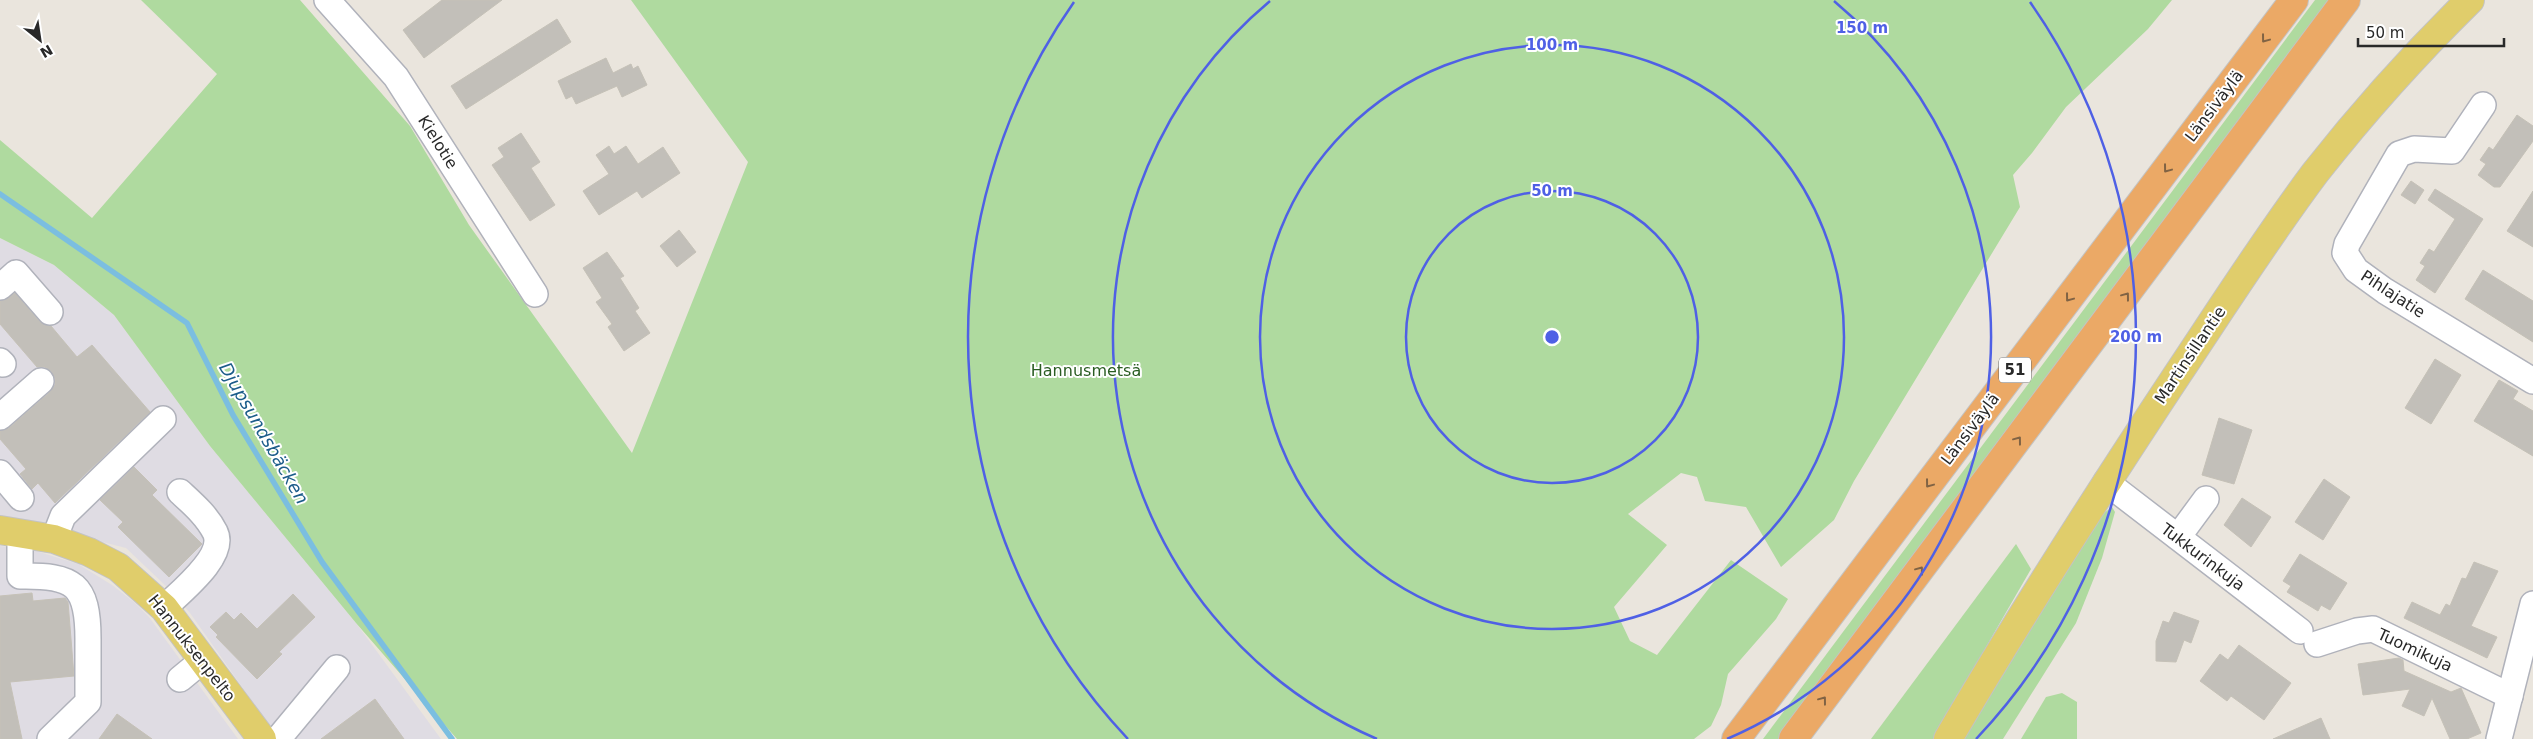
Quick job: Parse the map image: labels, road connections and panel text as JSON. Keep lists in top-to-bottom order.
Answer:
{
  "streets": {
    "highway": ["Länsiväylä", "51"],
    "main road": ["Martinsillantie", "Hannuksenpelto"],
    "street": [
      "Kielotie",
      "Pihlajatie",
      "Tukkurinkuja",
      "Tuomikuja"
    ]
  },
  "crossings": [
    ["Martinsillantie", "Tukkurinkuja"],
    ["Tukkurinkuja", "Tuomikuja"]
  ],
  "water": ["Djupsundsbäcken"],
  "parks": ["Hannusmetsä"],
  "scale_bar": "50 m",
  "north": "bottom right",
  "rings": [
    "150 m",
    "100 m",
    "50 m",
    "200 m"
  ]
}
